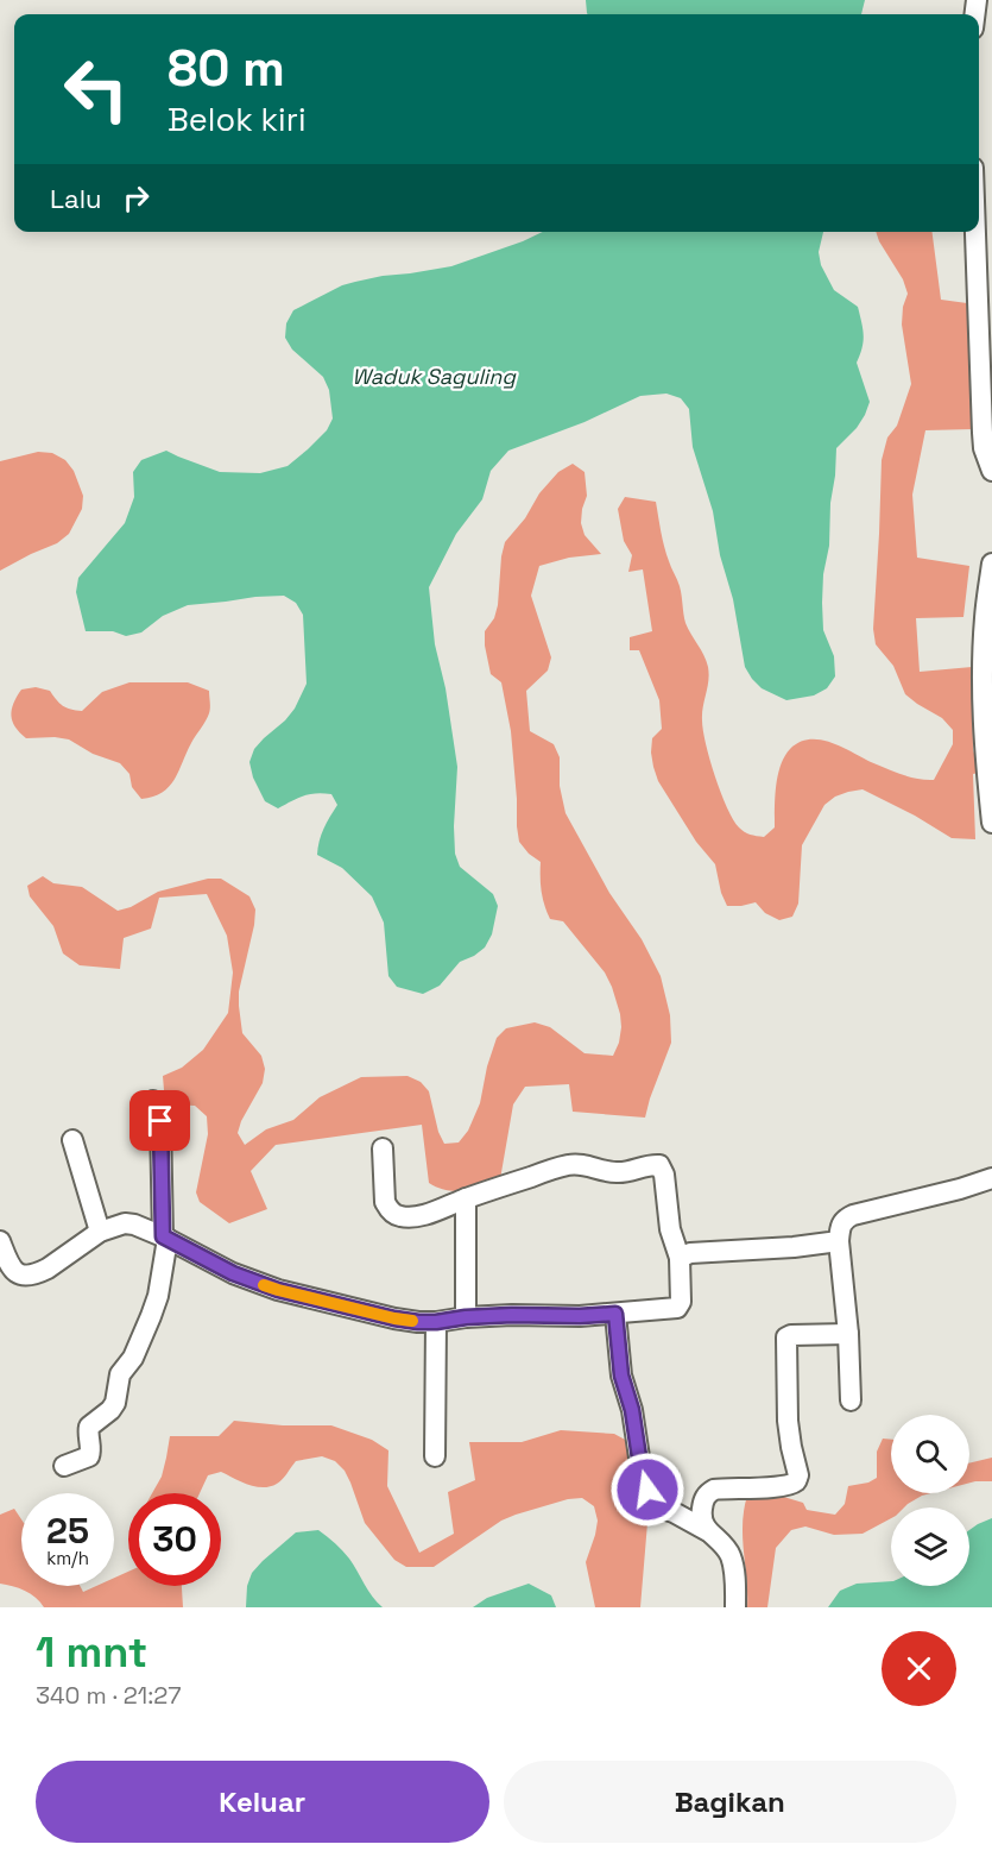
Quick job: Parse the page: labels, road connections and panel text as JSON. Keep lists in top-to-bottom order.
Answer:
{
  "water": ["Waduk Saguling"],
  "page": {
    "turn": ["80 m", "Belok kiri"],
    "then": "Lalu",
    "speed": "25 km/h",
    "limit": "30",
    "heading": ["1 mnt", "340 m · 21:27"],
    "buttons": ["Keluar", "Bagikan"]
  }
}
